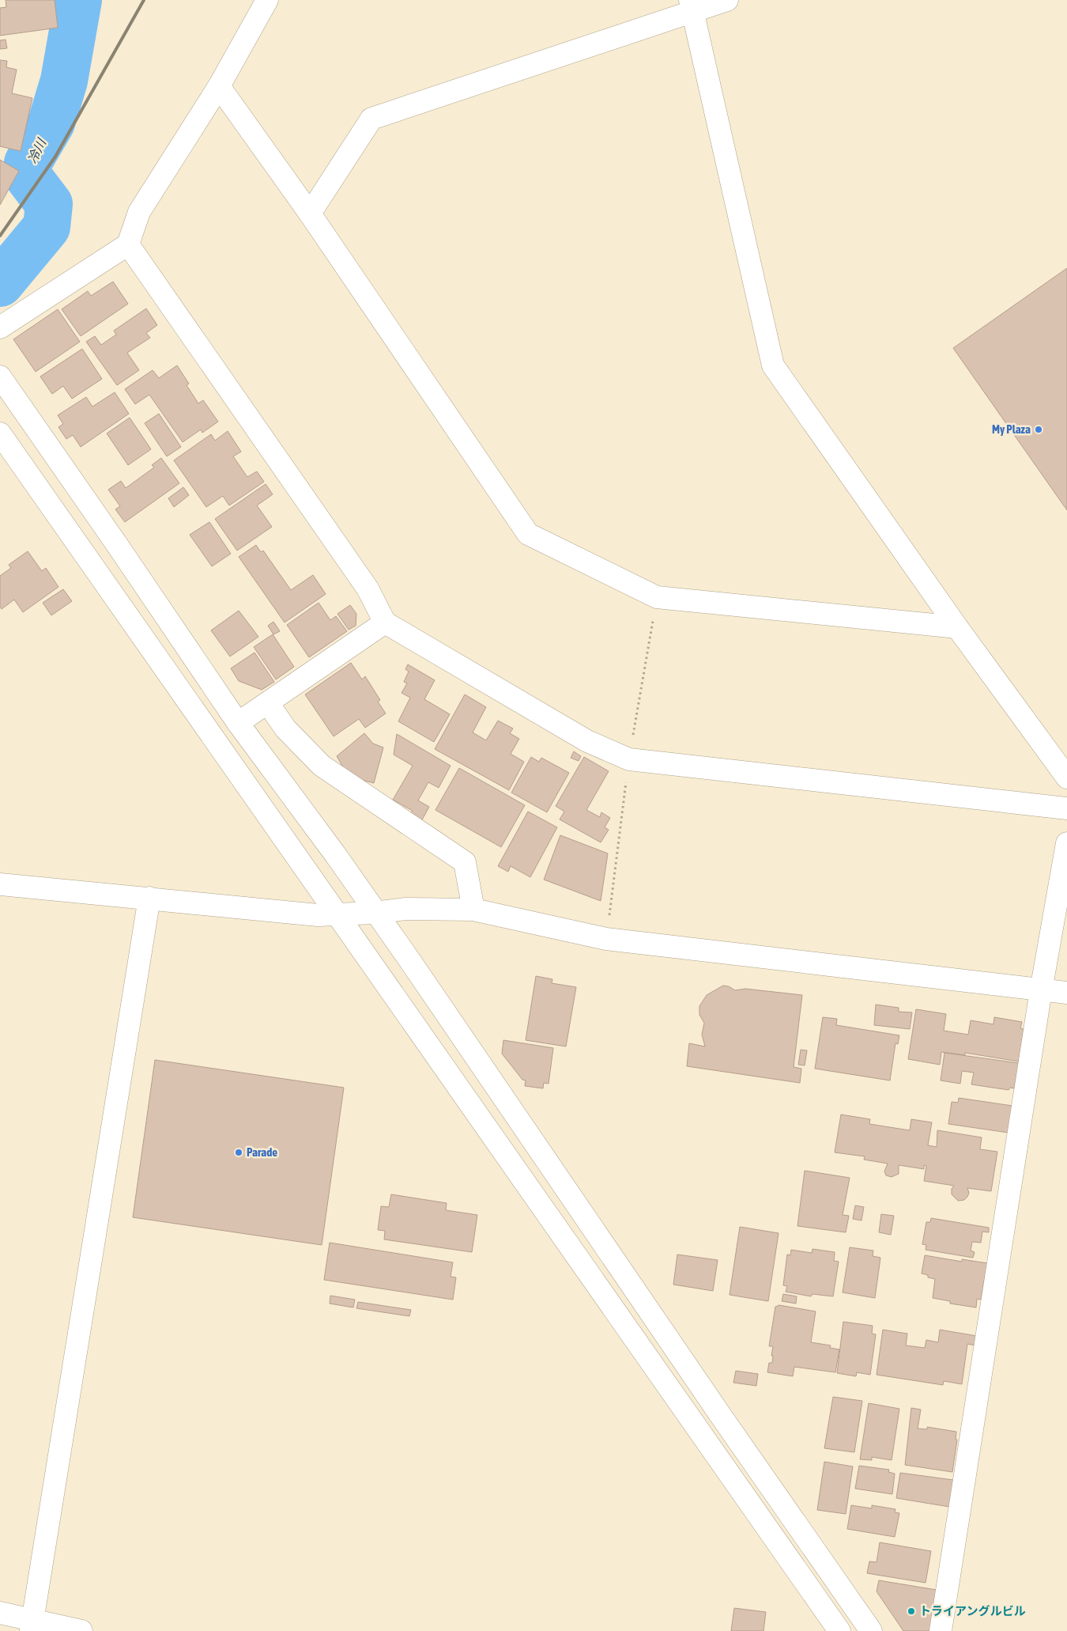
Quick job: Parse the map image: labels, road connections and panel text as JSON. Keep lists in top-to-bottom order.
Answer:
{
  "water": ["冷川"],
  "places": ["My Plaza", "Parade", "トライアングルビル"]
}
